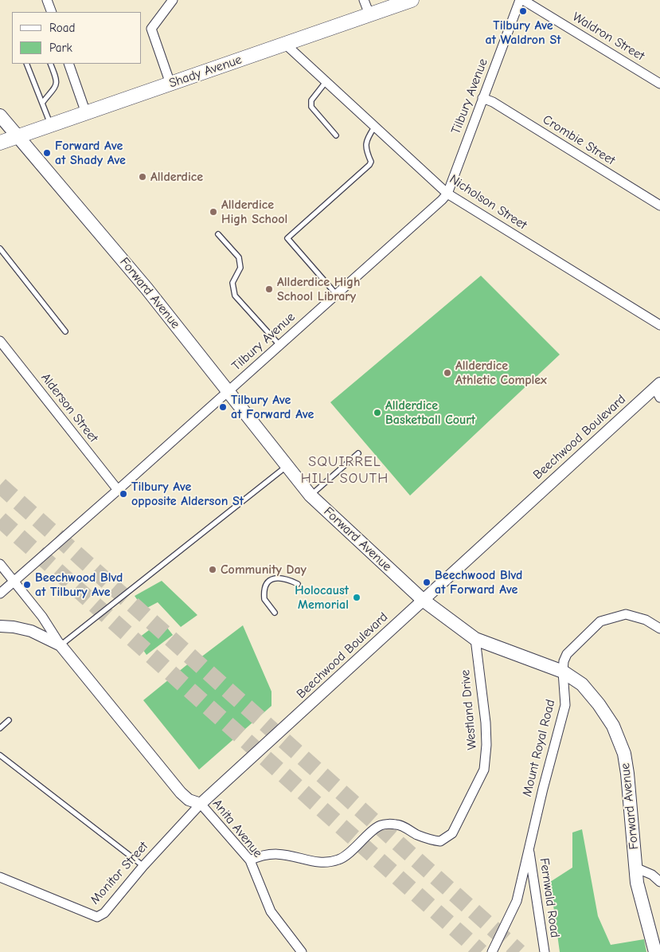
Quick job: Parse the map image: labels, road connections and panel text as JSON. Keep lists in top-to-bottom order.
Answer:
{
  "streets": {
    "main road": ["Shady Avenue", "Forward Avenue"],
    "street": [
      "Waldron Street",
      "Tilbury Avenue",
      "Crombie Street",
      "Nicholson Street",
      "Alderson Street",
      "Beechwood Boulevard",
      "Westland Drive",
      "Mount Royal Road",
      "Anita Avenue",
      "Monitor Street",
      "Fernwald Road"
    ]
  },
  "crossings": [
    ["Shady Avenue", "Nicholson Street"],
    ["Shady Avenue", "Forward Avenue"],
    ["Tilbury Avenue", "Crombie Street"],
    ["Tilbury Avenue", "Nicholson Street"],
    ["Tilbury Avenue", "Forward Avenue"],
    ["Tilbury Avenue", "Alderson Street"],
    ["Forward Avenue", "Beechwood Boulevard"],
    ["Forward Avenue", "Westland Drive"],
    ["Forward Avenue", "Mount Royal Road"],
    ["Beechwood Boulevard", "Anita Avenue"],
    ["Beechwood Boulevard", "Monitor Street"],
    ["Westland Drive", "Anita Avenue"],
    ["Mount Royal Road", "Fernwald Road"],
    ["Anita Avenue", "Monitor Street"]
  ],
  "districts": ["SQUIRREL HILL SOUTH"],
  "places": [
    "Tilbury Ave at Waldron St",
    "Forward Ave at Shady Ave",
    "Allderdice",
    "Allderdice High School",
    "Allderdice High School Library",
    "Allderdice Athletic Complex",
    "Tilbury Ave at Forward Ave",
    "Allderdice Basketball Court",
    "Tilbury Ave opposite Alderson St",
    "Community Day",
    "Beechwood Blvd at Forward Ave",
    "Beechwood Blvd at Tilbury Ave",
    "Holocaust Memorial"
  ],
  "legend": ["Road", "Park"]
}
